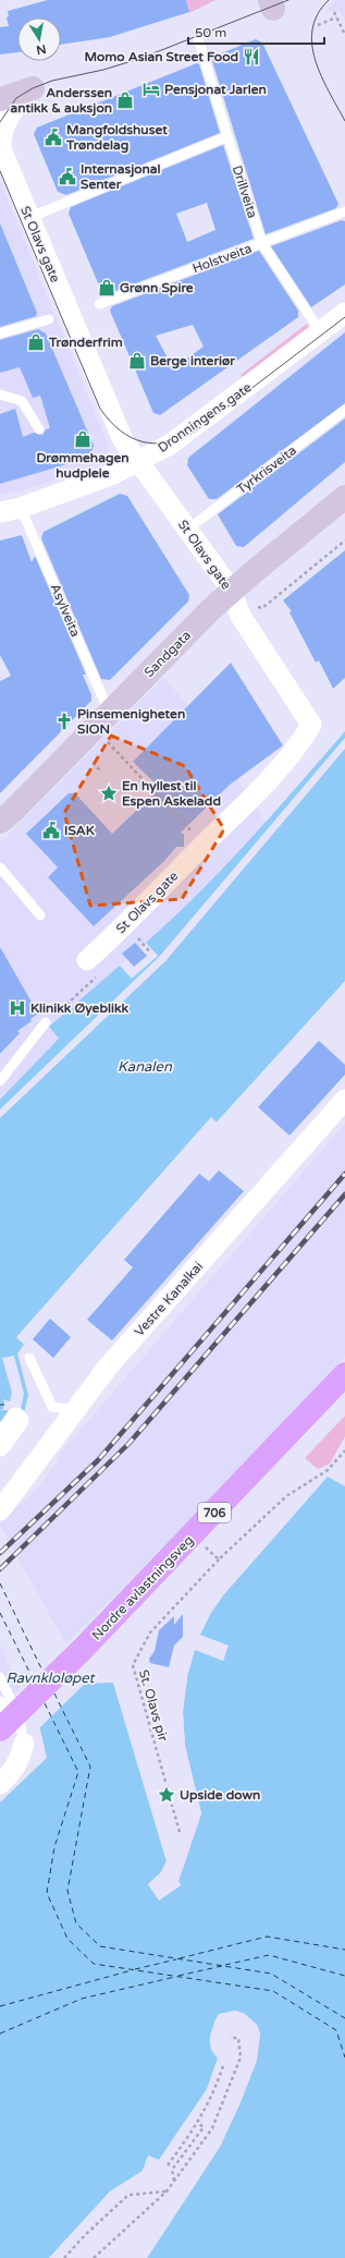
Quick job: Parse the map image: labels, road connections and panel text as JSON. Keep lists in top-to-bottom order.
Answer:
{
  "streets": {
    "highway": ["706", "Nordre avlastningsveg"],
    "main road": ["Sandgata"],
    "street": ["St Olavs gate", "Dronningens gate", "Vestre Kanalkai"],
    "lane": [
      "Drillveita",
      "Holstveita",
      "Tyrkrisveita",
      "Asylveita"
    ],
    "path": ["St. Olavs pir"]
  },
  "crossings": [
    ["Drillveita", "Holstveita"],
    ["Drillveita", "Dronningens gate"],
    ["St Olavs gate", "Dronningens gate"],
    ["St Olavs gate", "Tyrkrisveita"],
    ["St Olavs gate", "Sandgata"],
    ["Dronningens gate", "Asylveita"],
    ["Asylveita", "Sandgata"]
  ],
  "water": ["Kanalen", "Ravnkloløpet"],
  "places": {
    "restaurant": ["Momo Asian Street Food"],
    "hotel": ["Pensjonat Jarlen"],
    "shop": [
      "Anderssen antikk & auksjon",
      "Grønn Spire",
      "Trønderfrim",
      "Berge interiør",
      "Drømmehagen hudpleie"
    ],
    "public building": ["Mangfoldshuset Trøndelag", "Internasjonal Senter", "ISAK"],
    "church": ["Pinsemenigheten SION"],
    "place": ["En hyllest til Espen Askeladd", "Upside down"],
    "hospital": ["Klinikk Øyeblikk"]
  },
  "scale_bar": "50 m",
  "north": "bottom"
}
